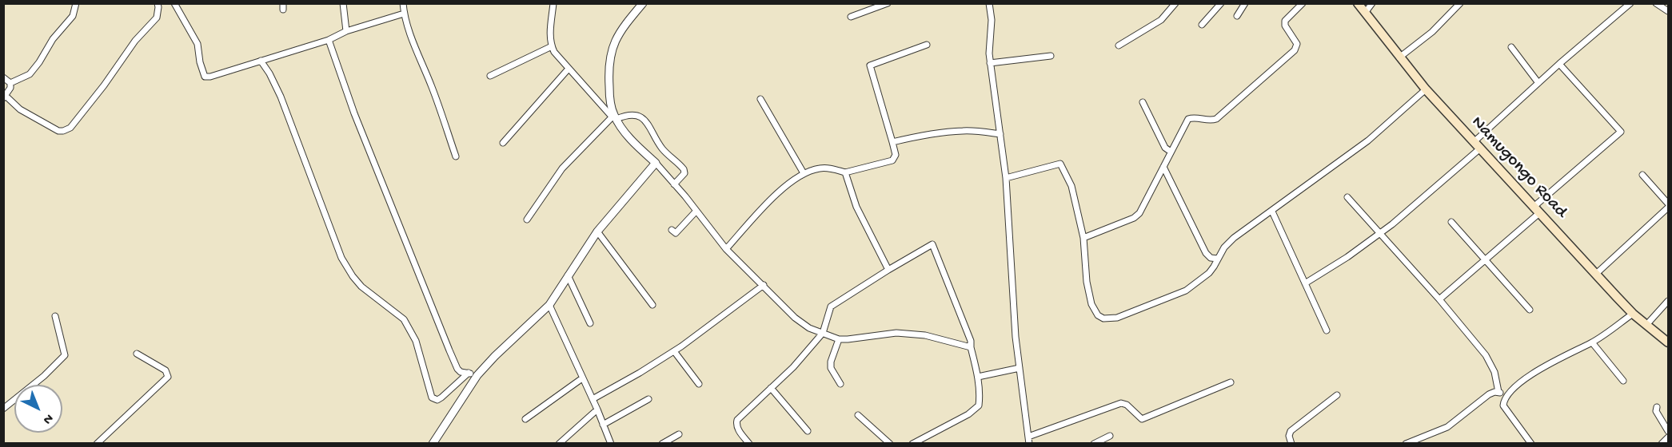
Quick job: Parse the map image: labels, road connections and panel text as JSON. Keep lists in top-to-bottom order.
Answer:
{
  "streets": {
    "main road": ["Namugongo Road"]
  },
  "north": "bottom right"
}
